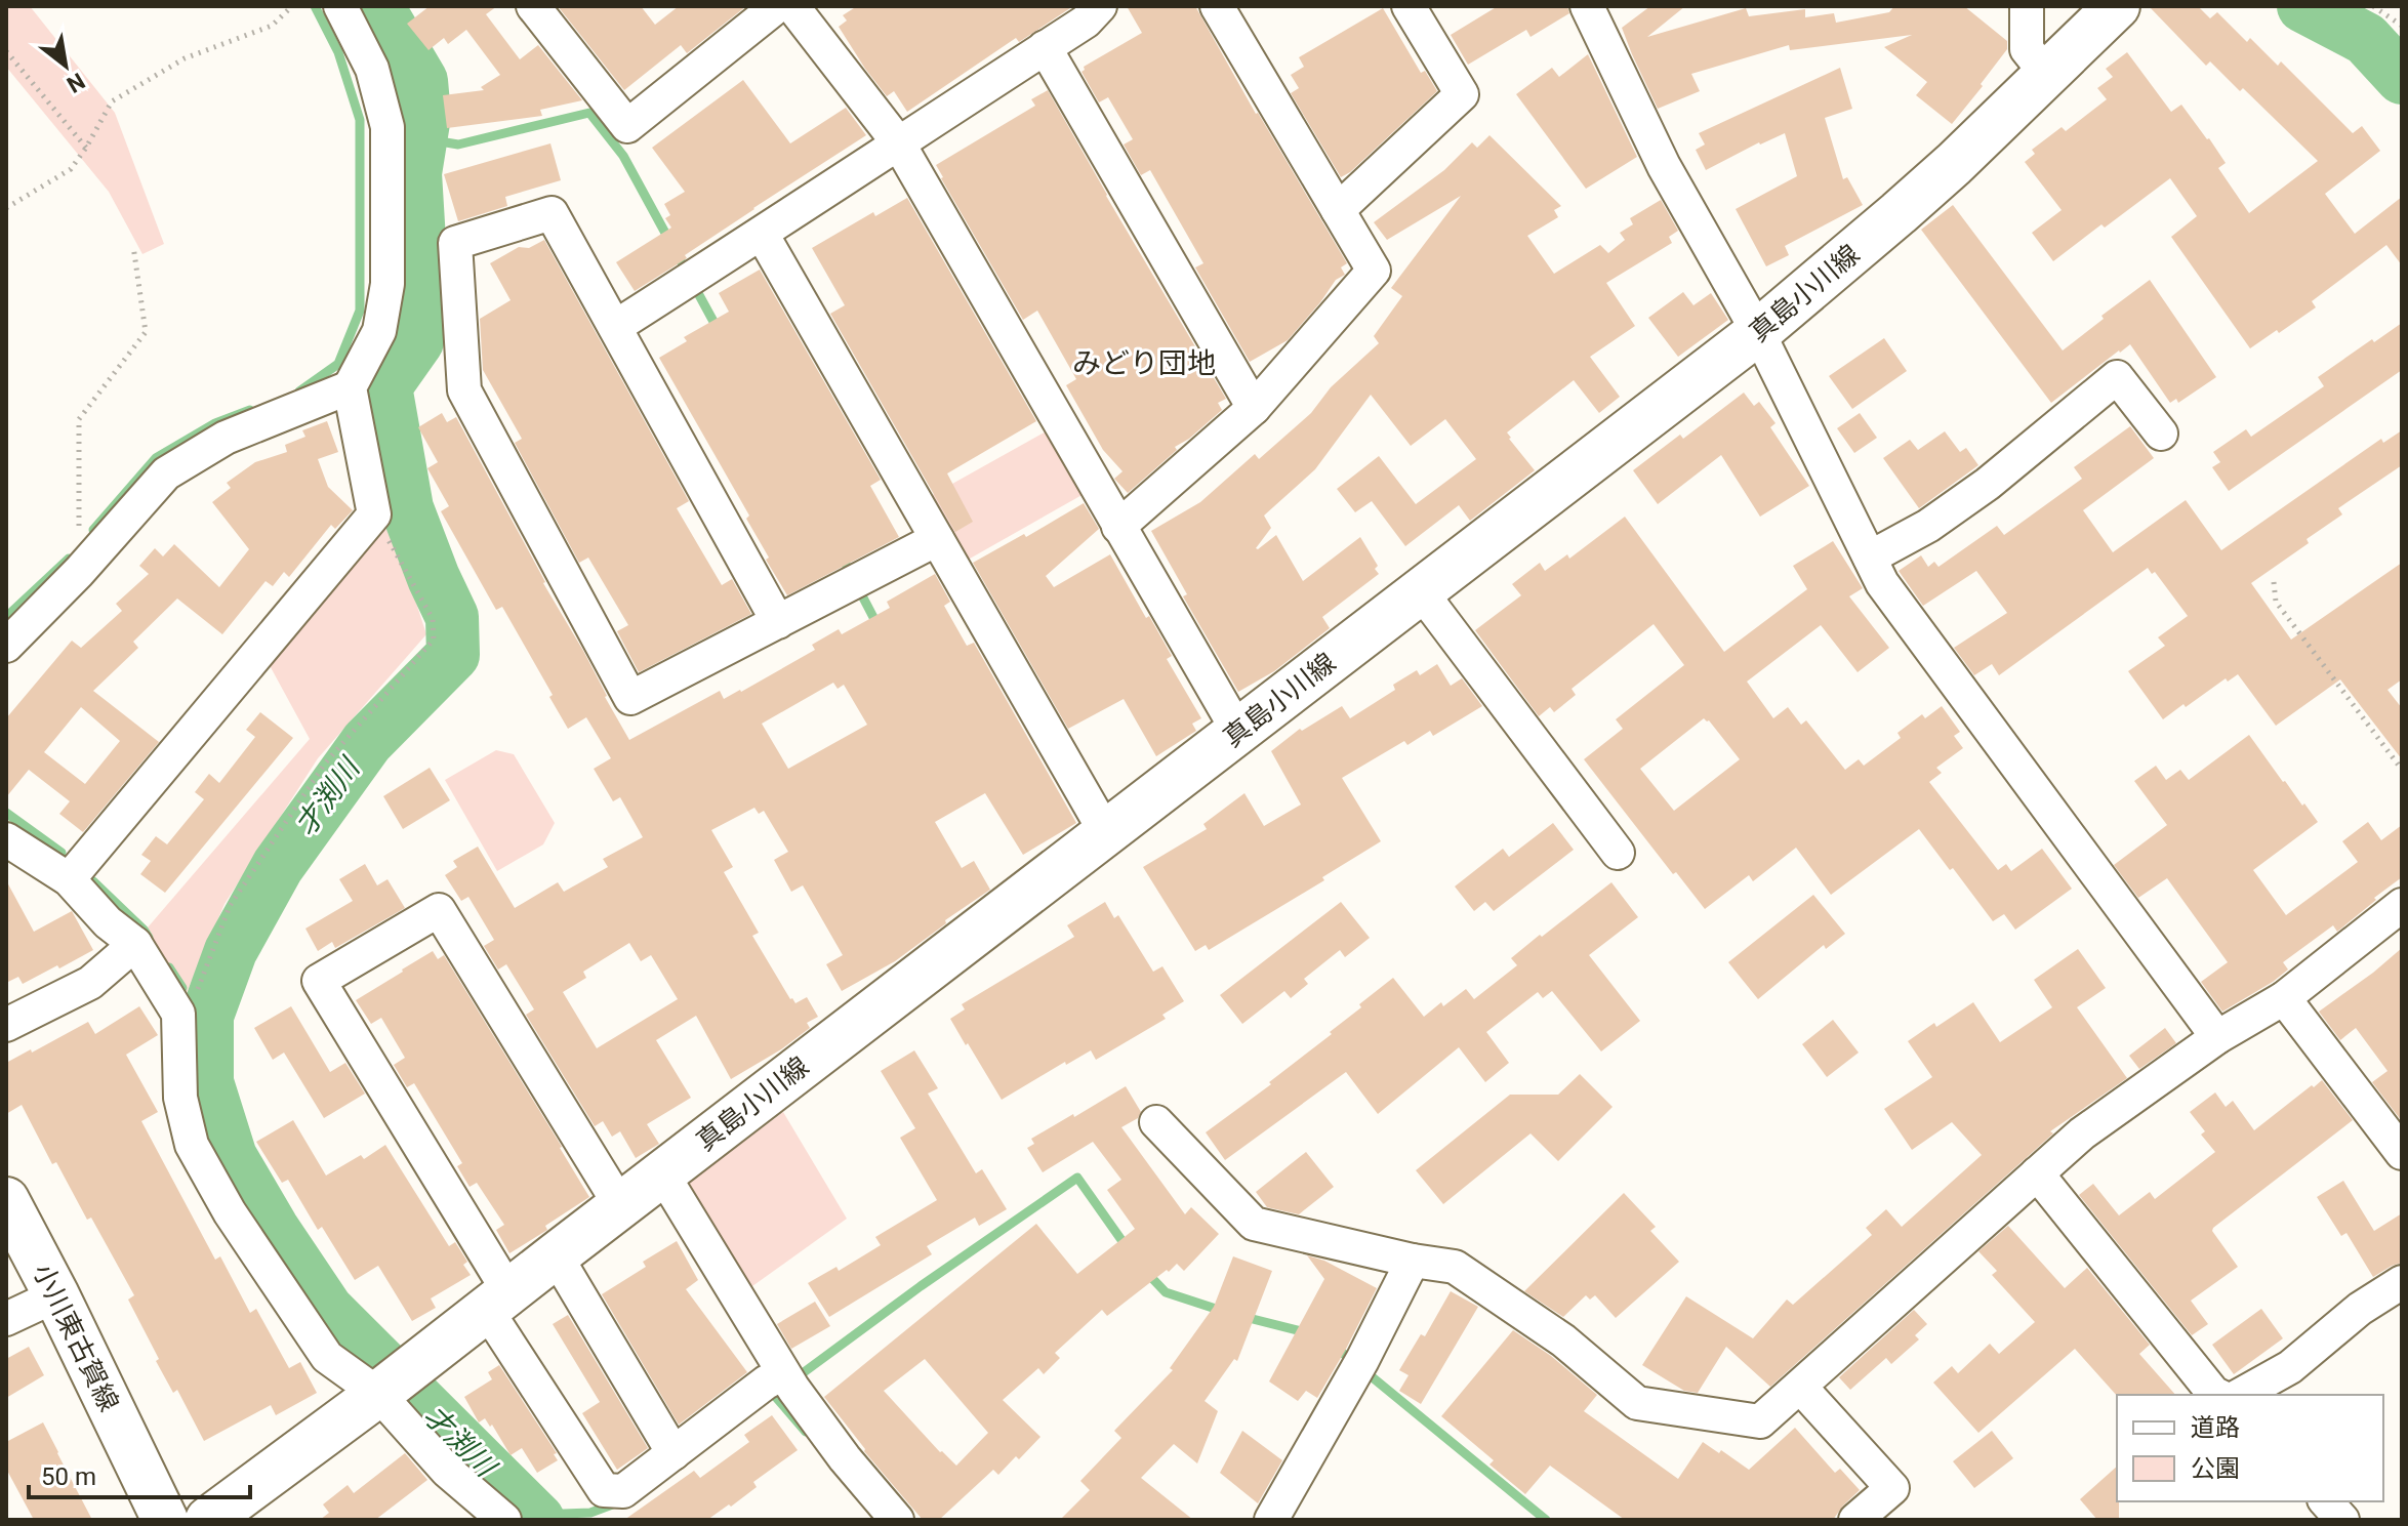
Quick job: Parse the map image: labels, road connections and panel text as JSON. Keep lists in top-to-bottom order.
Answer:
{
  "streets": {
    "street": ["真島小川線", "小川東古賀線"]
  },
  "districts": ["みどり団地"],
  "water": ["才渕川"],
  "legend": ["道路", "公園"],
  "scale_bar": "50 m",
  "north": "bottom right"
}
